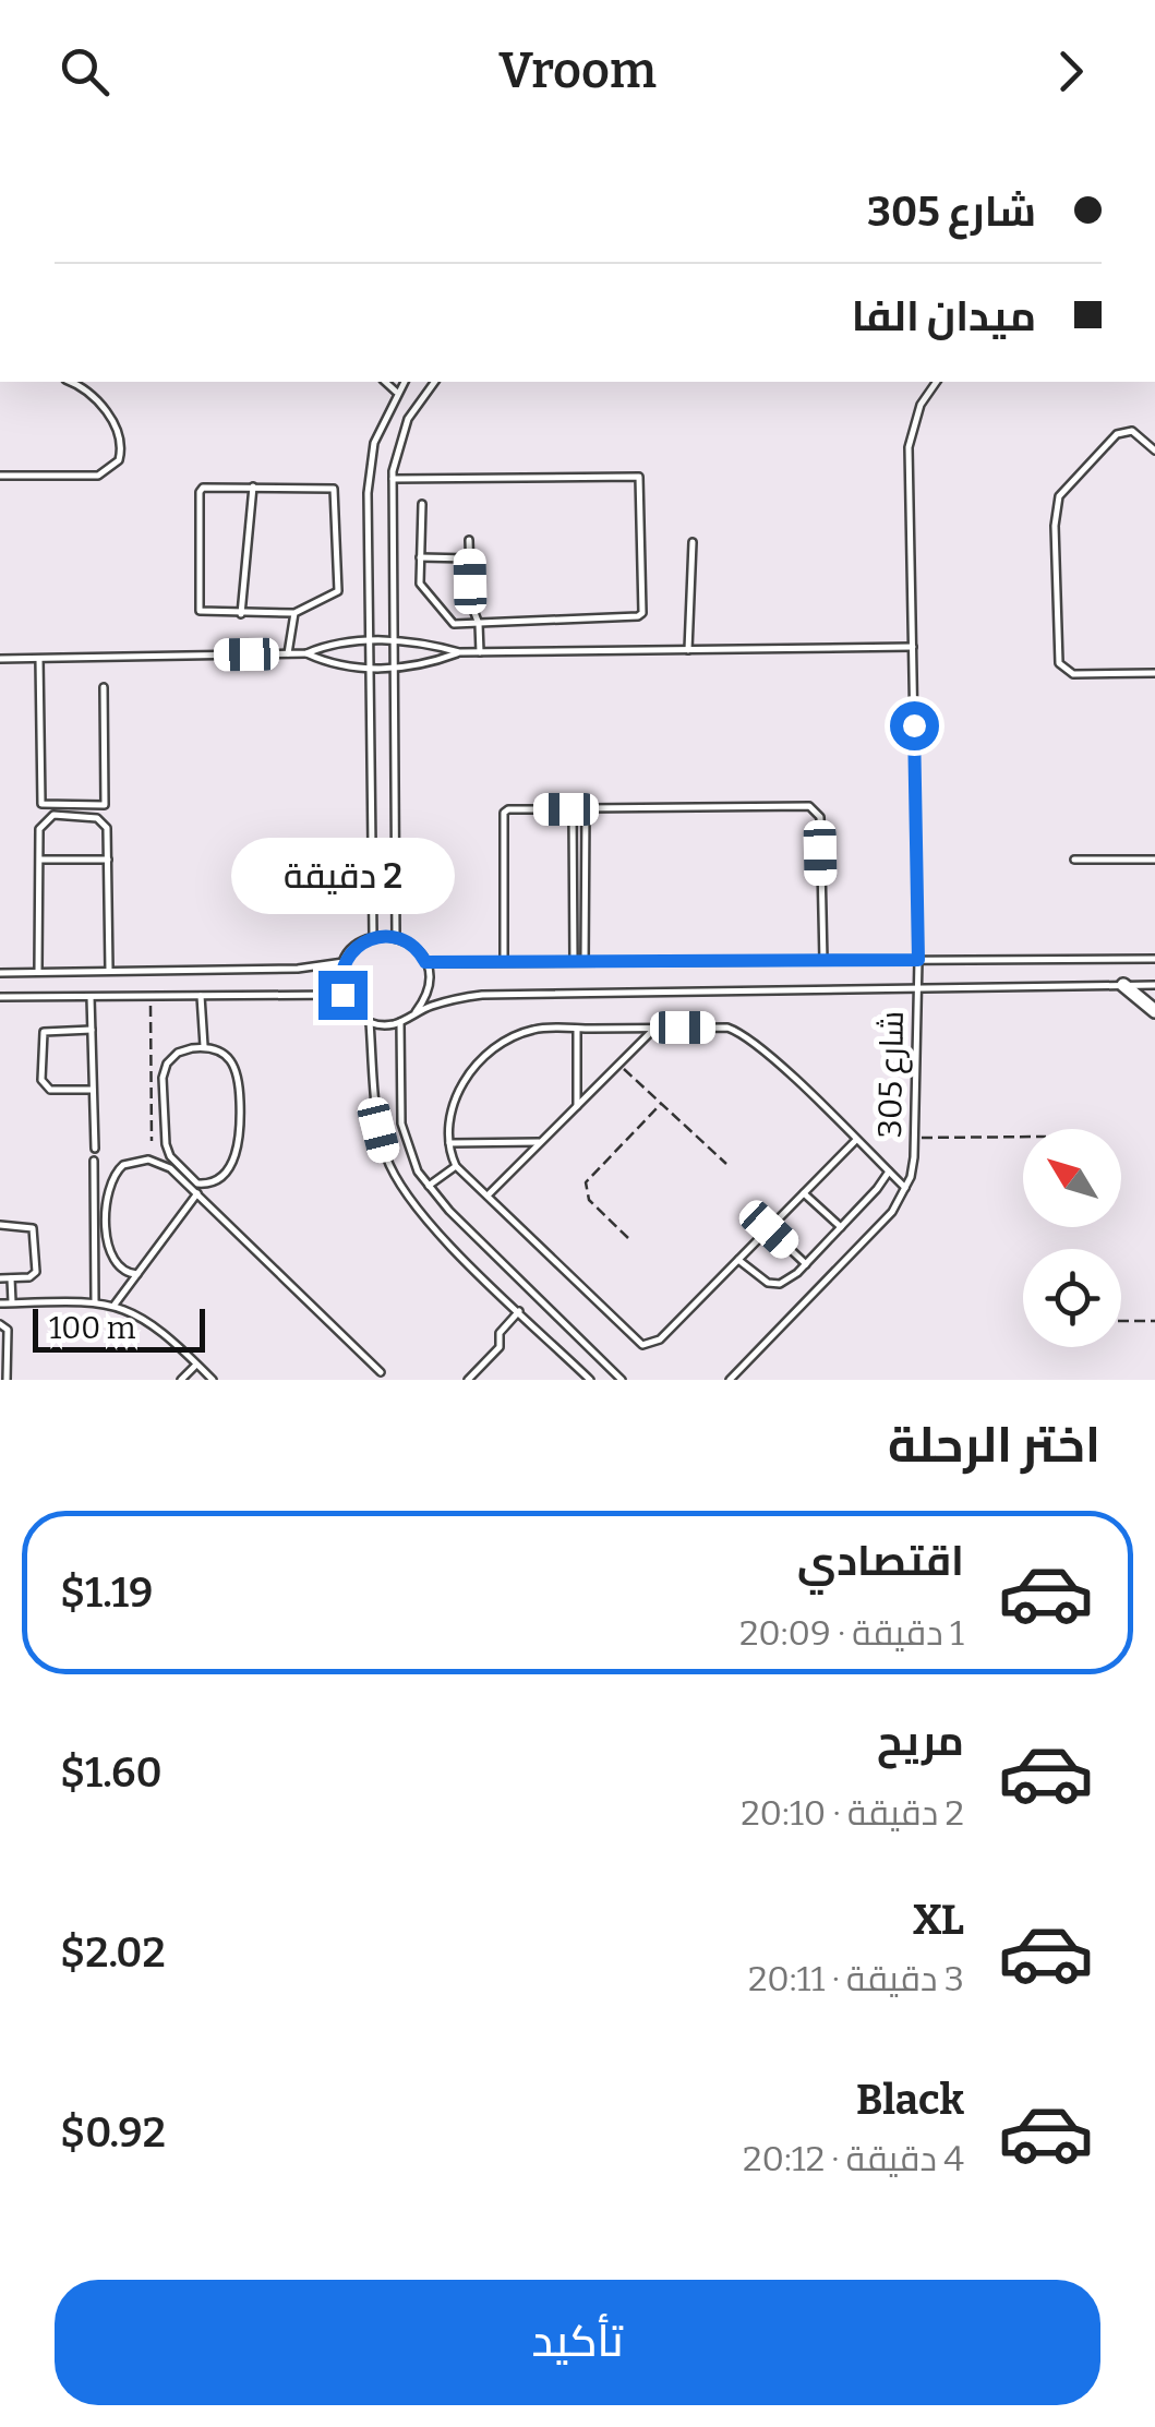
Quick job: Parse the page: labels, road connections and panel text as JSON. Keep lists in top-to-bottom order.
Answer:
{
  "streets": {
    "lane": ["شارع 305"]
  },
  "scale_bar": "100 m",
  "north": "top left",
  "page": {
    "header": "Vroom",
    "banner": ["شارع 305", "ميدان الفا"],
    "bubble": "2 دقيقة",
    "scale": "100 m",
    "heading": "اختر الرحلة",
    "list": [
      {
        "name": "اقتصادي",
        "note": "1 دقيقة · 20:09",
        "value": "$1.19"
      },
      {
        "name": "مريح",
        "note": "2 دقيقة · 20:10",
        "value": "$1.60"
      },
      {
        "name": "XL",
        "note": "3 دقيقة · 20:11",
        "value": "$2.02"
      },
      {
        "name": "Black",
        "note": "4 دقيقة · 20:12",
        "value": "$0.92"
      }
    ],
    "buttons": "تأكيد"
  }
}
